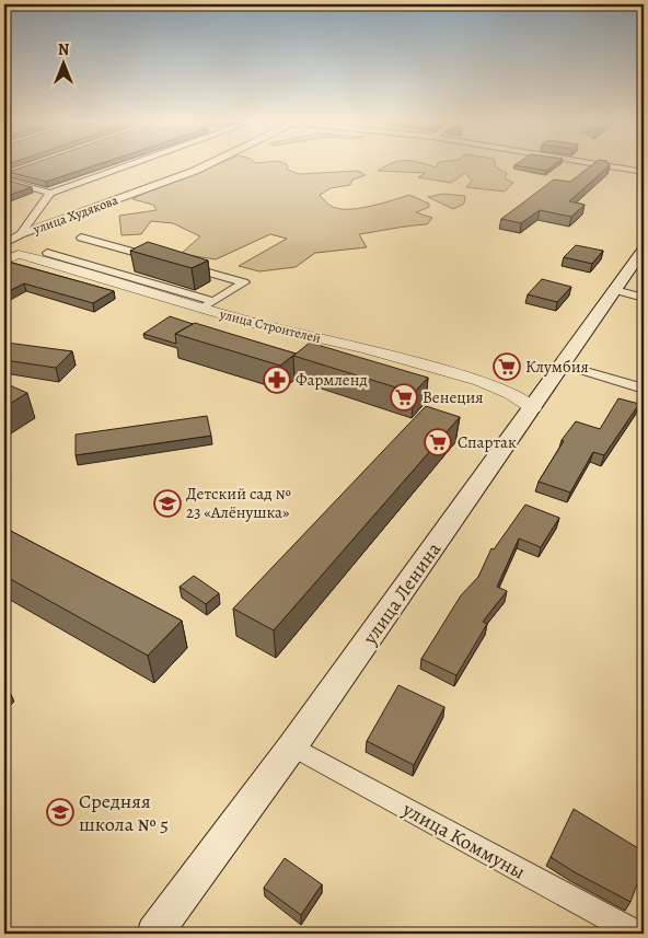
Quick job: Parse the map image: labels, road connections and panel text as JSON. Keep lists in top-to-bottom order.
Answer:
{
  "streets": {
    "main road": ["улица Ленина"],
    "street": ["улица Худякова", "улица Строителей", "улица Коммуны"]
  },
  "crossings": [
    ["улица Строителей", "улица Ленина"],
    ["улица Ленина", "улица Коммуны"]
  ],
  "places": {
    "supermarket": ["Клумбия", "Венеция", "Спартак"],
    "pharmacy": ["Фармленд"],
    "school or university": ["Детский сад № 23 «Алёнушка»", "Средняя школа № 5"]
  },
  "north": "top"
}
